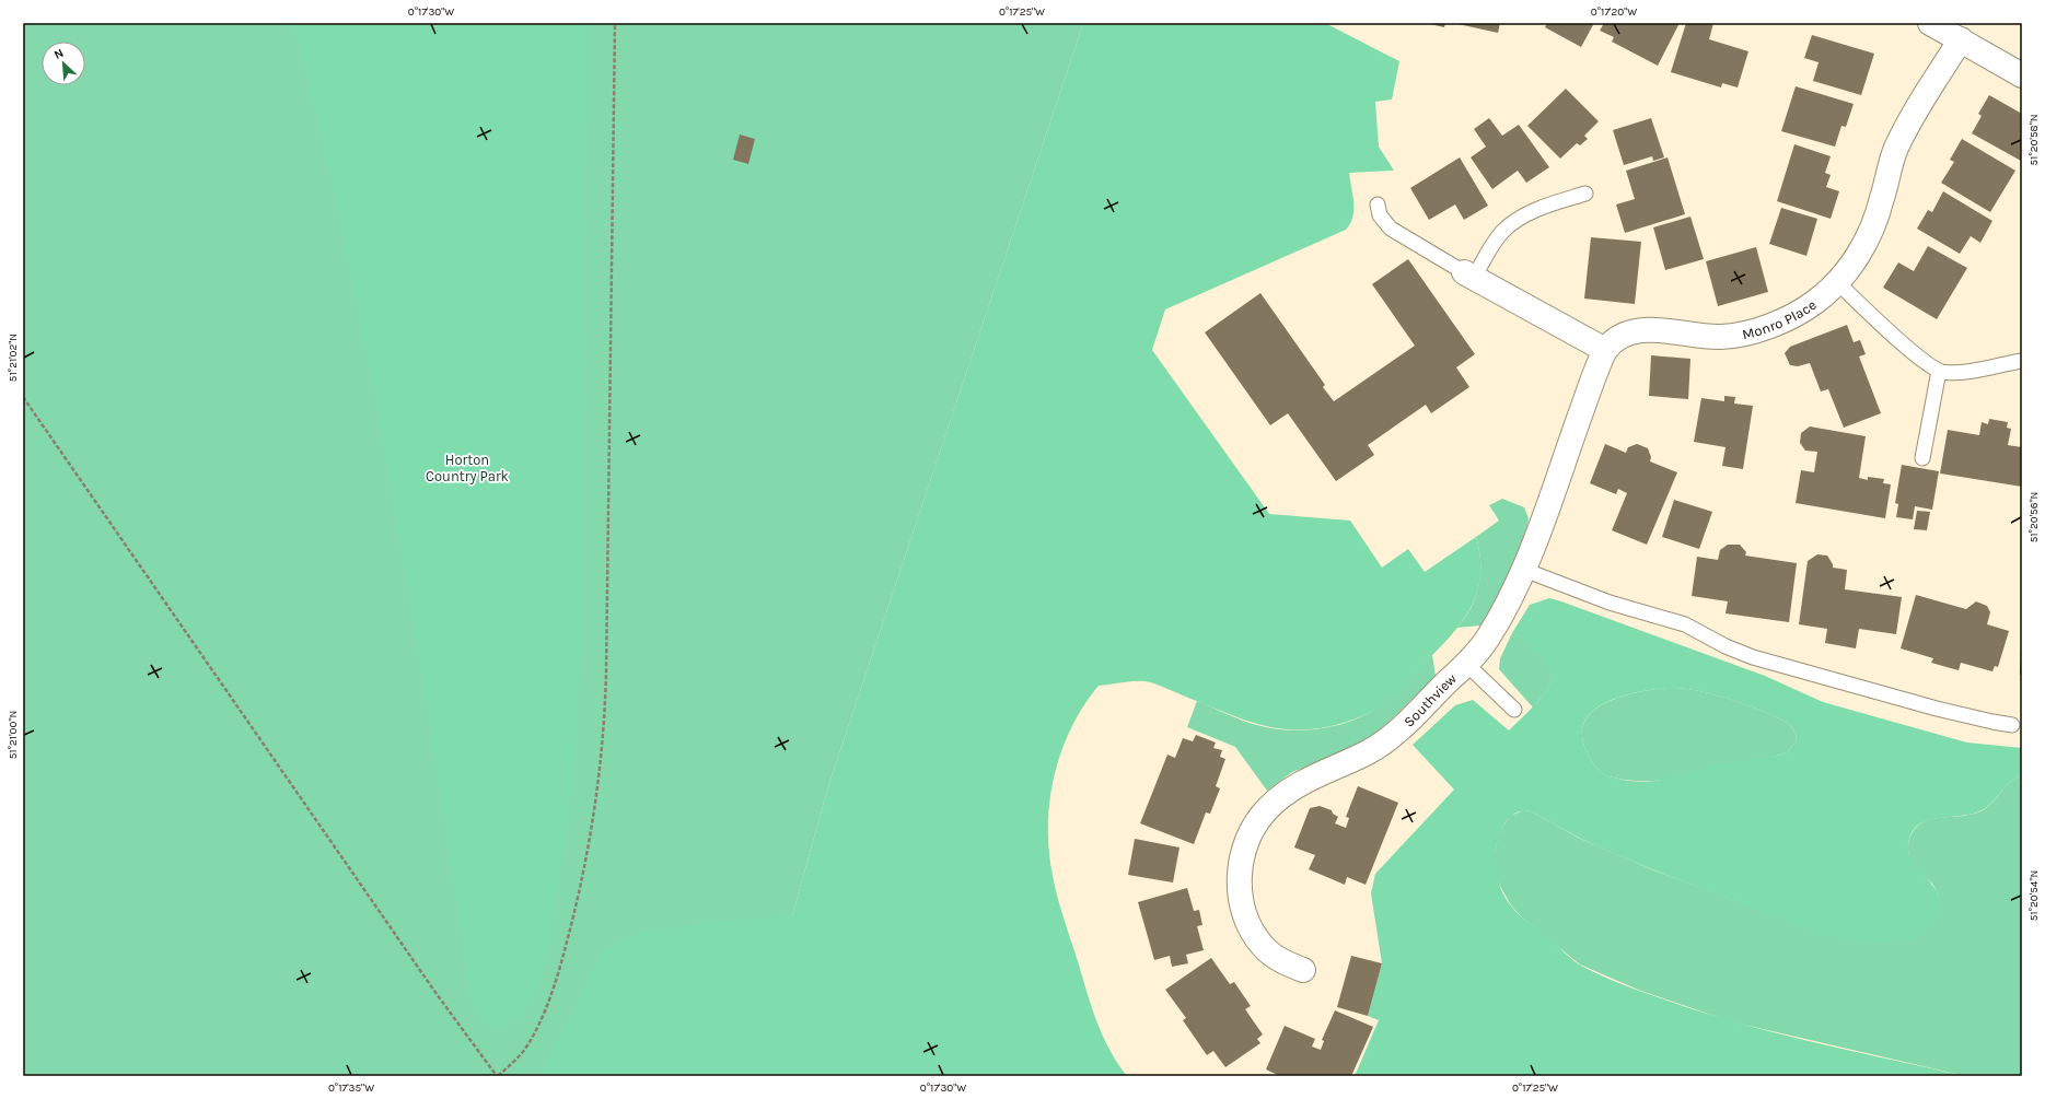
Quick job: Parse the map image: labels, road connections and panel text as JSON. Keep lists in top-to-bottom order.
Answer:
{
  "streets": {
    "street": ["Monro Place", "Southview"]
  },
  "crossings": [
    ["Monro Place", "Southview"]
  ],
  "parks": ["Horton Country Park"],
  "north": "top left",
  "coordinates": [
    "0°17'30\"W",
    "0°17'25\"W",
    "0°17'20\"W",
    "51°20'58\"N",
    "51°21'02\"N",
    "51°20'56\"N",
    "51°21'00\"N",
    "51°20'54\"N",
    "0°17'35\"W"
  ]
}
